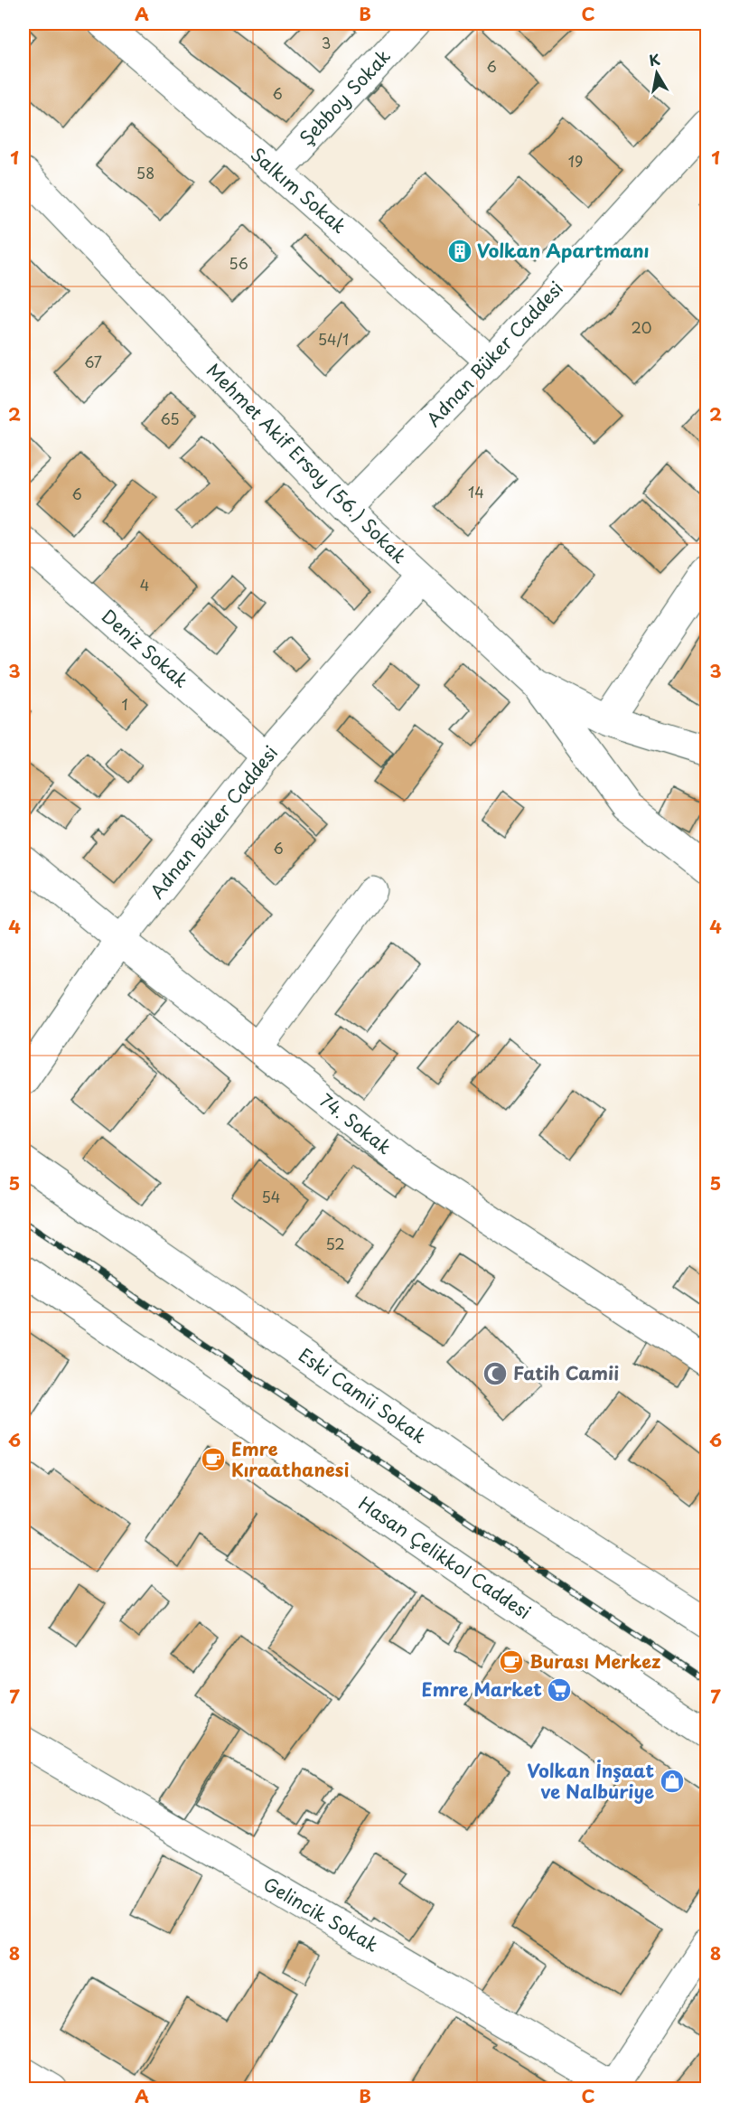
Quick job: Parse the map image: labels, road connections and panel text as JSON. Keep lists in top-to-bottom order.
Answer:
{
  "streets": {
    "street": [
      "Şebboy Sokak",
      "Salkım Sokak",
      "Adnan Büker Caddesi",
      "Mehmet Akif Ersoy (56.) Sokak",
      "Deniz Sokak",
      "74. Sokak",
      "Eski Camii Sokak",
      "Hasan Çelikkol Caddesi",
      "Gelincik Sokak"
    ]
  },
  "crossings": [
    ["Şebboy Sokak", "Salkım Sokak"],
    ["Salkım Sokak", "Adnan Büker Caddesi"],
    ["Adnan Büker Caddesi", "Mehmet Akif Ersoy (56.) Sokak"],
    ["Adnan Büker Caddesi", "Deniz Sokak"],
    ["Adnan Büker Caddesi", "74. Sokak"]
  ],
  "places": {
    "building": ["Volkan Apartmanı"],
    "mosque": ["Fatih Camii"],
    "cafe": ["Emre Kıraathanesi", "Burası Merkez"],
    "supermarket": ["Emre Market"],
    "shop": ["Volkan İnşaat ve Nalburiye"]
  },
  "house_numbers": [
    "3",
    "6",
    "6",
    "19",
    "58",
    "56",
    "20",
    "54/1",
    "67",
    "65",
    "14",
    "6",
    "4",
    "1",
    "6",
    "54",
    "52"
  ],
  "north": "top",
  "grid": {
    "columns": ["A", "B", "C"],
    "rows": [
      "1",
      "2",
      "3",
      "4",
      "5",
      "6",
      "7",
      "8"
    ]
  }
}
